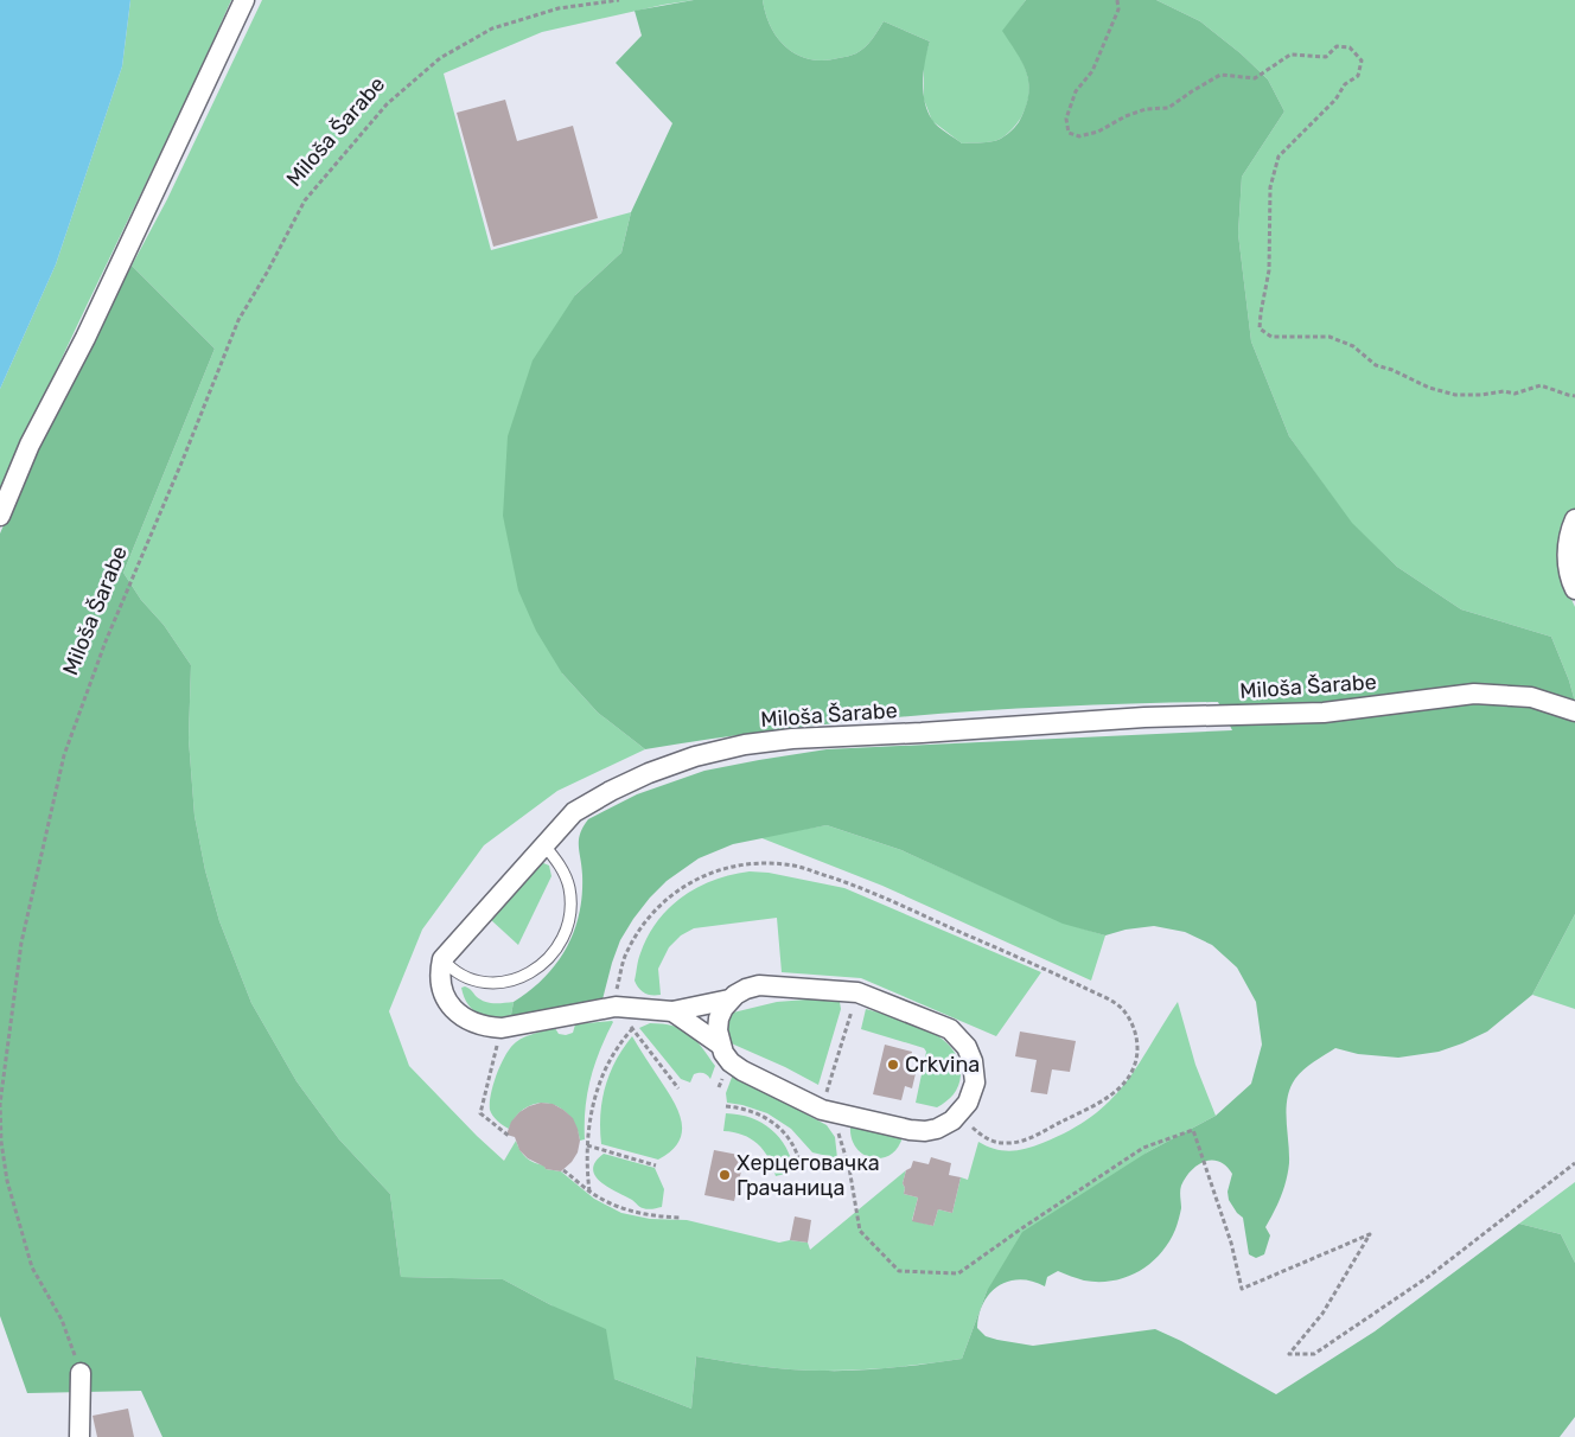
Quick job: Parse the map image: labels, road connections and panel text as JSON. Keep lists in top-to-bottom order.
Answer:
{
  "streets": {
    "street": ["Miloša Šarabe"]
  },
  "places": ["Crkvina", "Херцеговачка Грачаница"]
}
